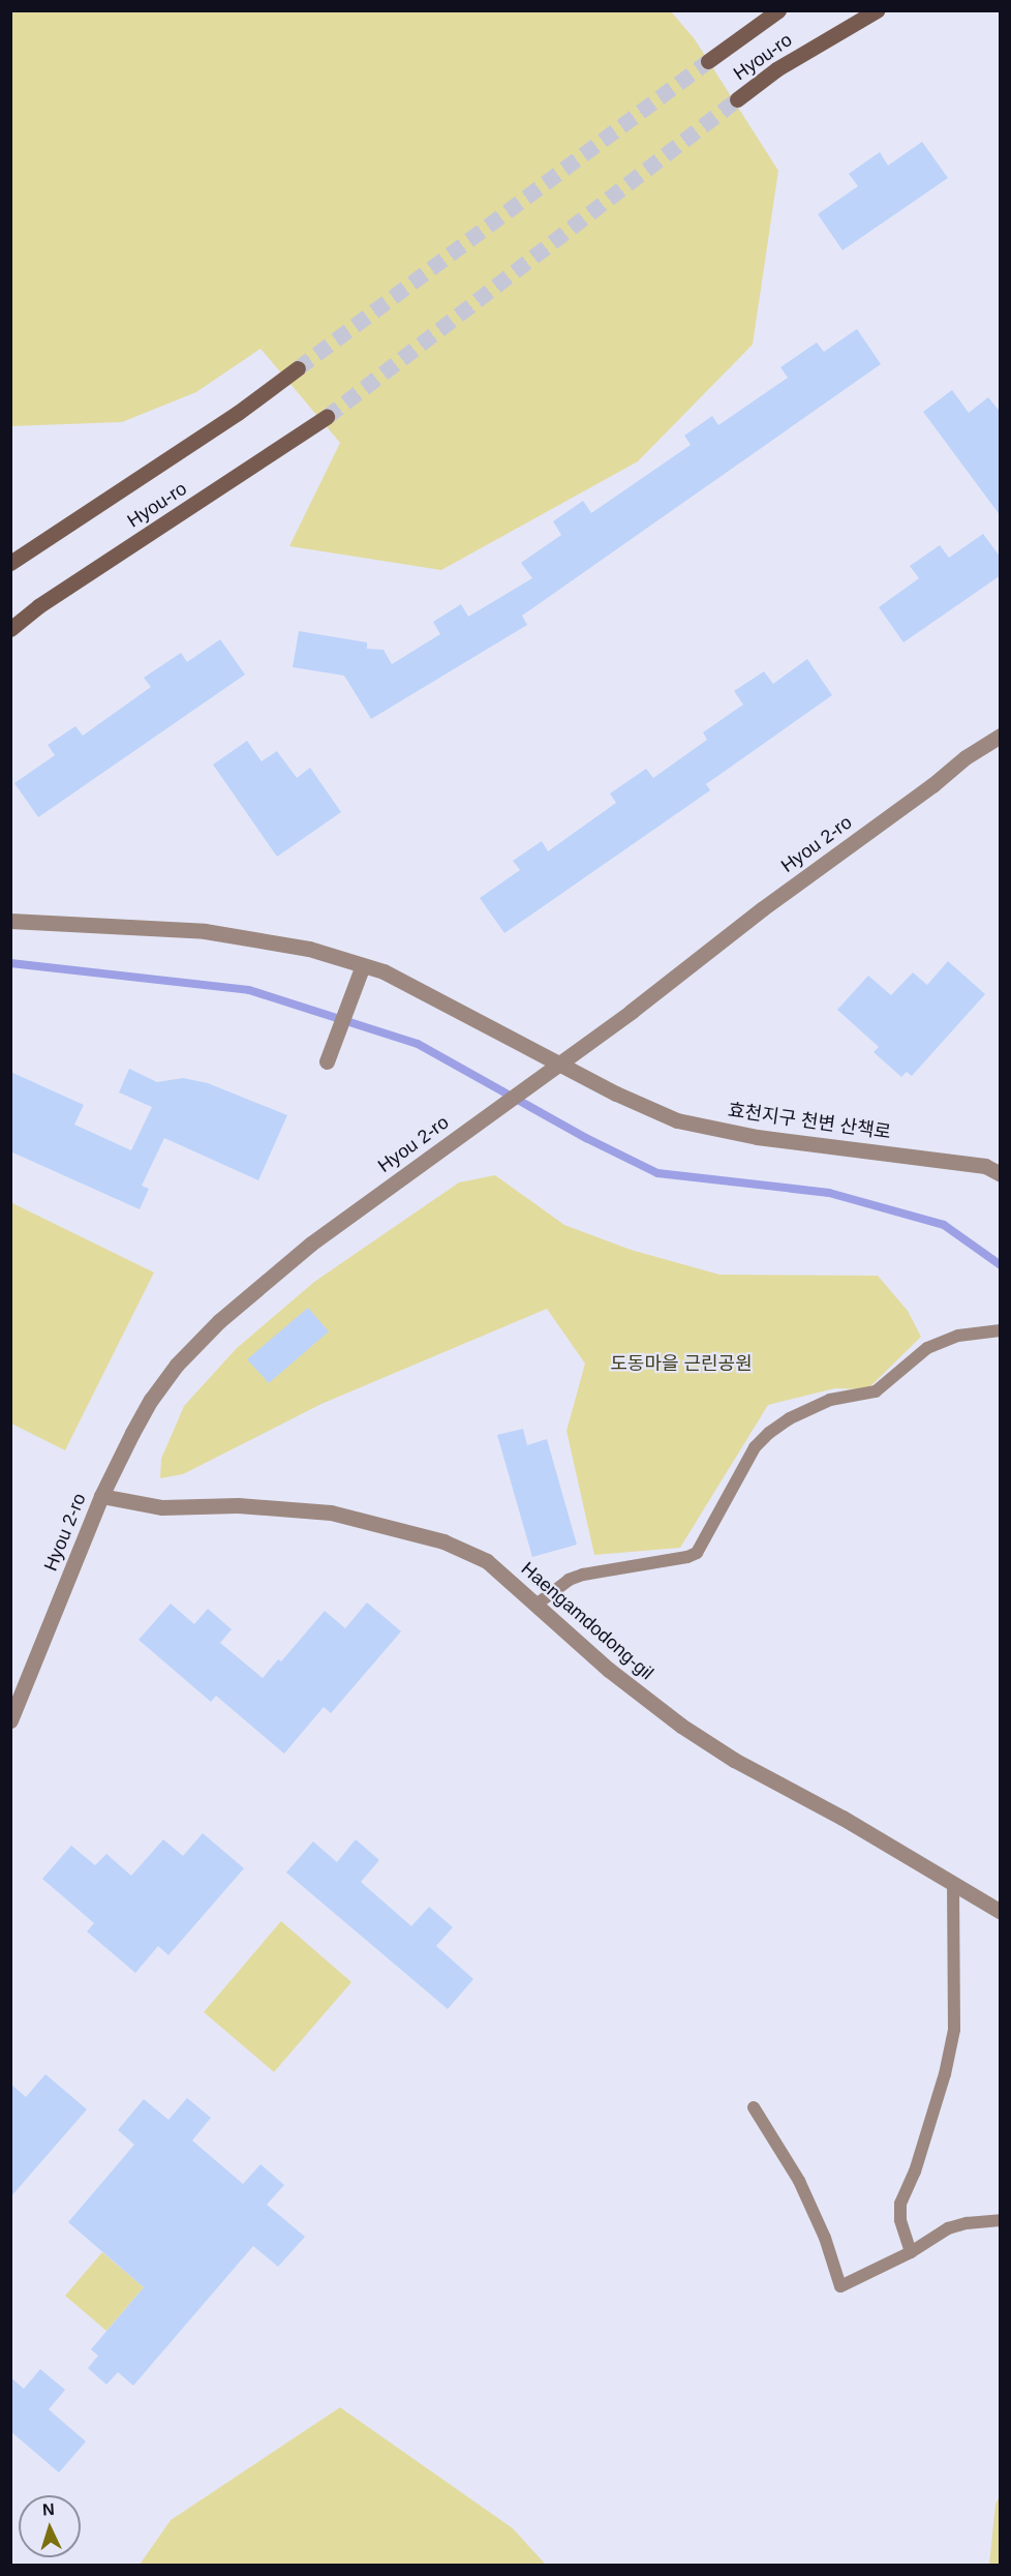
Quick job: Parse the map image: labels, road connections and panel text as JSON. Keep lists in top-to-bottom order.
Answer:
{
  "streets": {
    "main road": ["Hyou-ro"],
    "street": ["Hyou 2-ro", "효천지구 천변 산책로", "Haengamdodong-gil"]
  },
  "crossings": [
    ["Hyou 2-ro", "Haengamdodong-gil"]
  ],
  "parks": ["도동마을 근린공원"],
  "north": "top"
}
